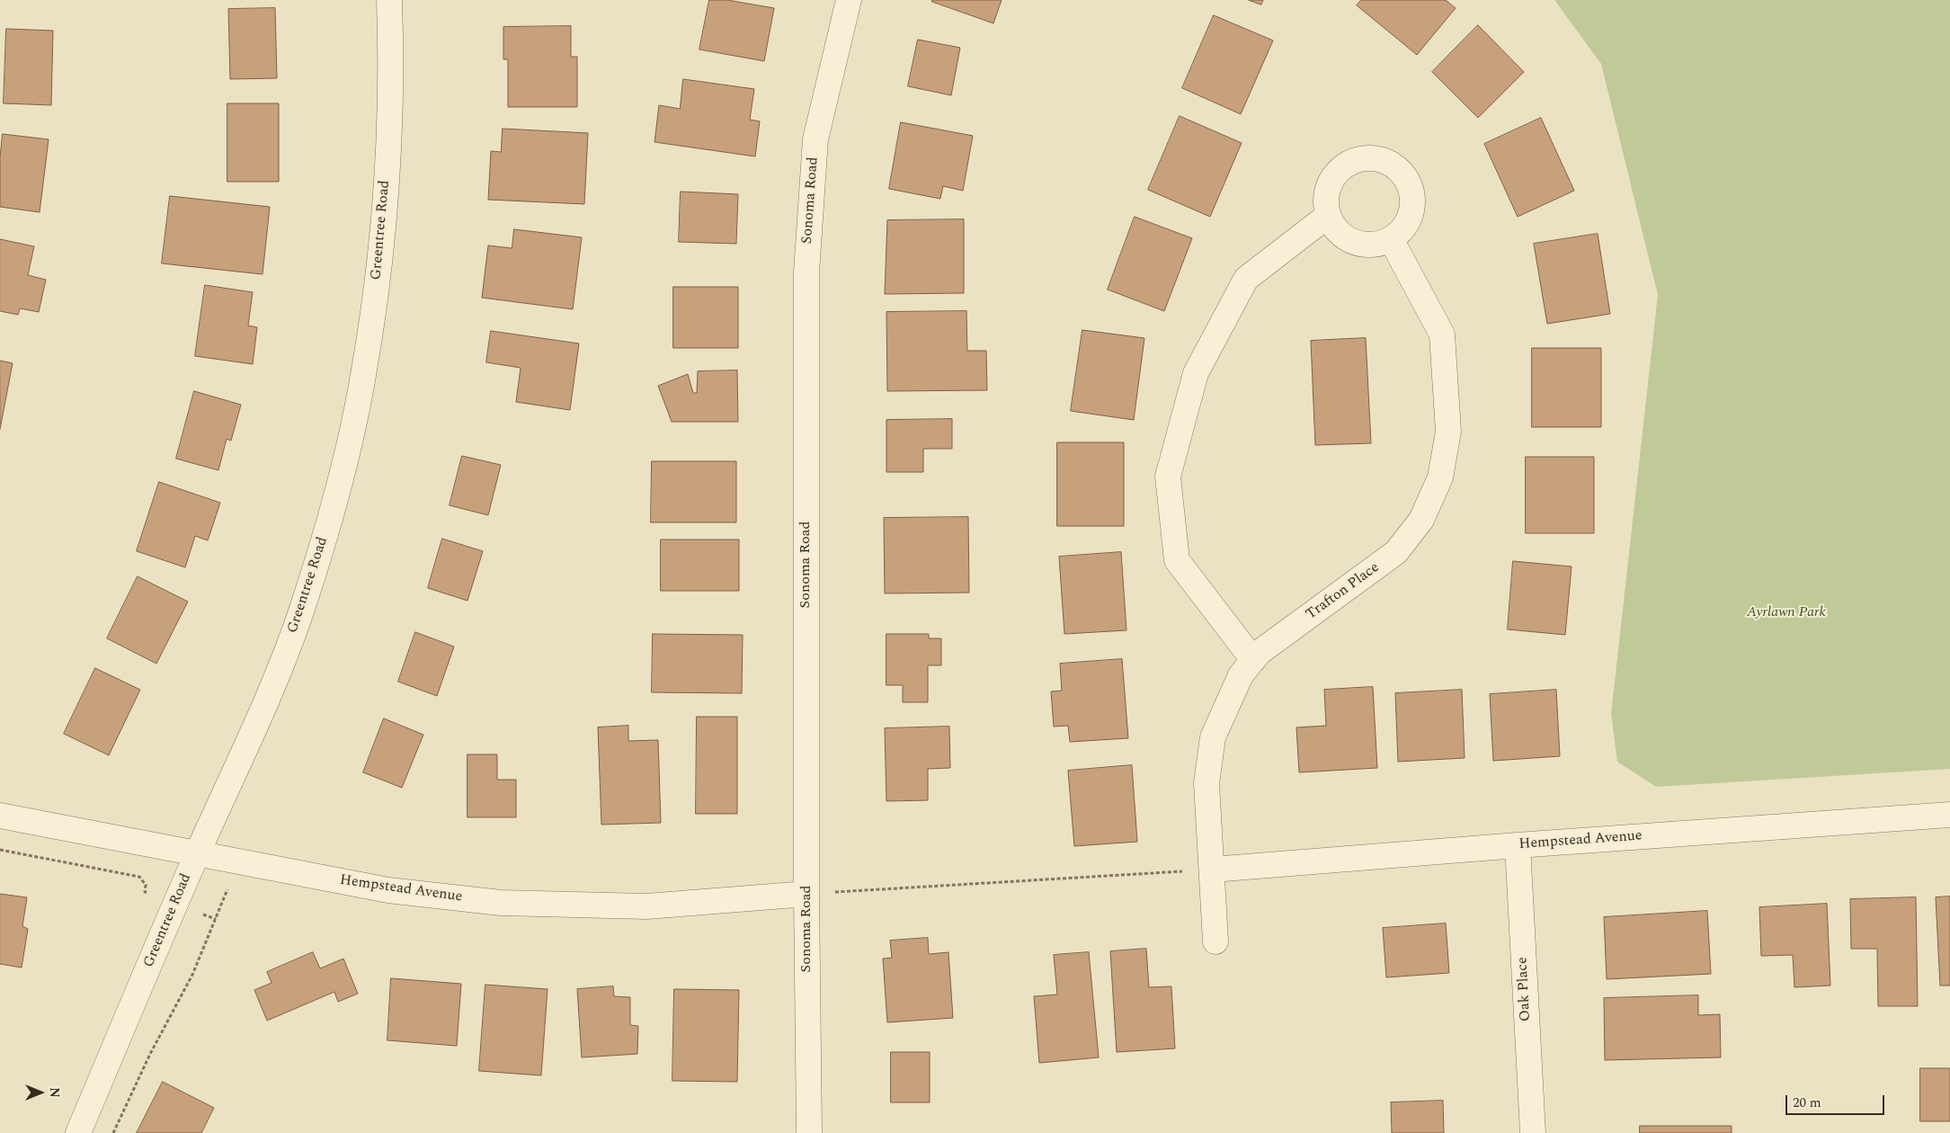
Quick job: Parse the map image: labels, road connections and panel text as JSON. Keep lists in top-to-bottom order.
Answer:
{
  "streets": {
    "street": [
      "Sonoma Road",
      "Greentree Road",
      "Trafton Place",
      "Hempstead Avenue",
      "Oak Place"
    ]
  },
  "crossings": [
    ["Sonoma Road", "Hempstead Avenue"],
    ["Greentree Road", "Hempstead Avenue"],
    ["Trafton Place", "Hempstead Avenue"],
    ["Hempstead Avenue", "Oak Place"]
  ],
  "parks": ["Ayrlawn Park"],
  "scale_bar": "20 m",
  "north": "right"
}
